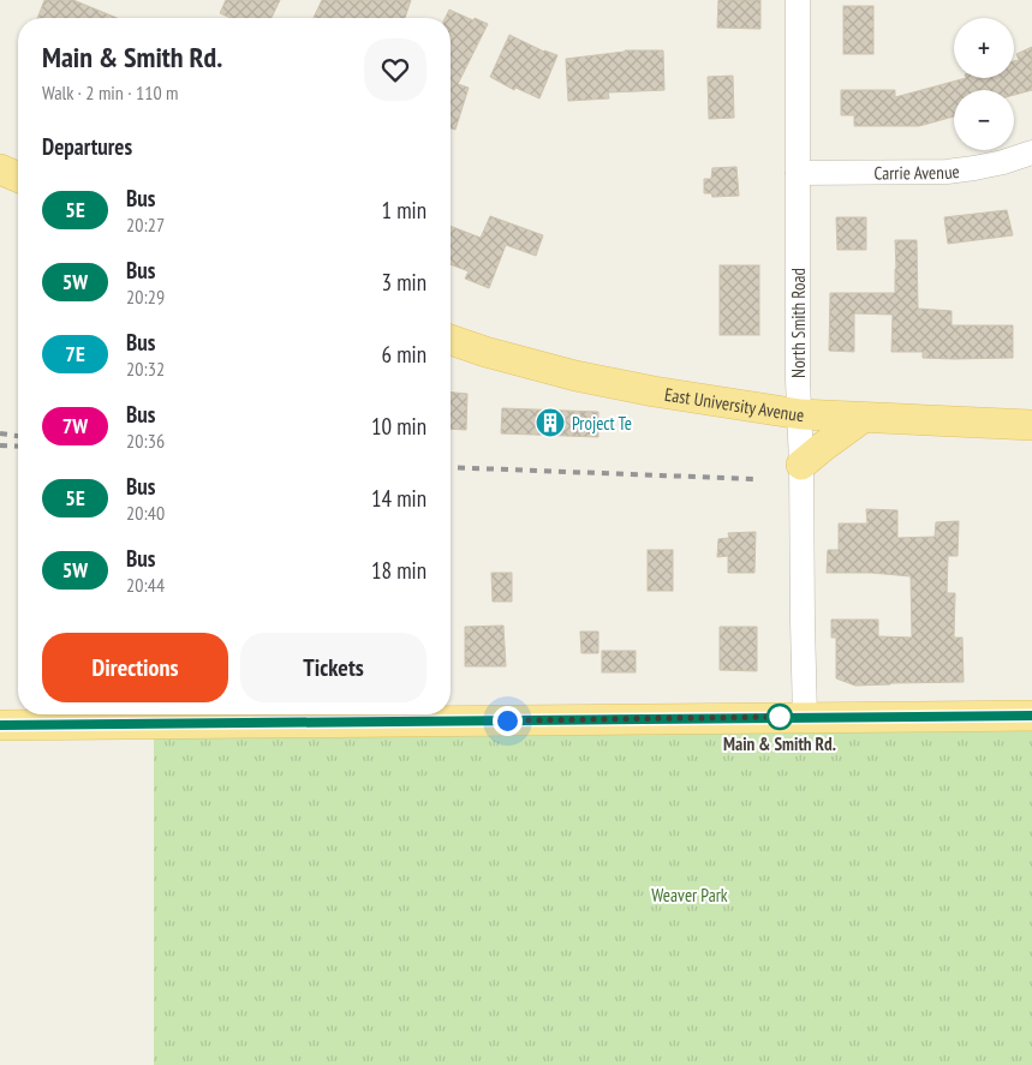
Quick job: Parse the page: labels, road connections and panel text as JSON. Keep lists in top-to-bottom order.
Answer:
{
  "streets": {
    "main road": ["East University Avenue"],
    "street": ["Carrie Avenue", "North Smith Road"]
  },
  "crossings": [
    ["Carrie Avenue", "North Smith Road"],
    ["North Smith Road", "East University Avenue"]
  ],
  "parks": ["Weaver Park"],
  "places": {
    "building": ["Project Te"],
    "other": ["Main & Smith Rd."]
  },
  "lines": ["bus line 5E"],
  "page": {
    "map_buttons": ["+", "−"],
    "heading": [
      ["Main & Smith Rd.", "Walk · 2 min · 110 m"],
      "Departures"
    ],
    "list": [
      {
        "mark": "5E",
        "name": "Bus",
        "note": "20:27",
        "value": "1 min"
      },
      {
        "mark": "5W",
        "name": "Bus",
        "note": "20:29",
        "value": "3 min"
      },
      {
        "mark": "7E",
        "name": "Bus",
        "note": "20:32",
        "value": "6 min"
      },
      {
        "mark": "7W",
        "name": "Bus",
        "note": "20:36",
        "value": "10 min"
      },
      {
        "mark": "5E",
        "name": "Bus",
        "note": "20:40",
        "value": "14 min"
      },
      {
        "mark": "5W",
        "name": "Bus",
        "note": "20:44",
        "value": "18 min"
      }
    ],
    "buttons": ["Directions", "Tickets"]
  }
}
